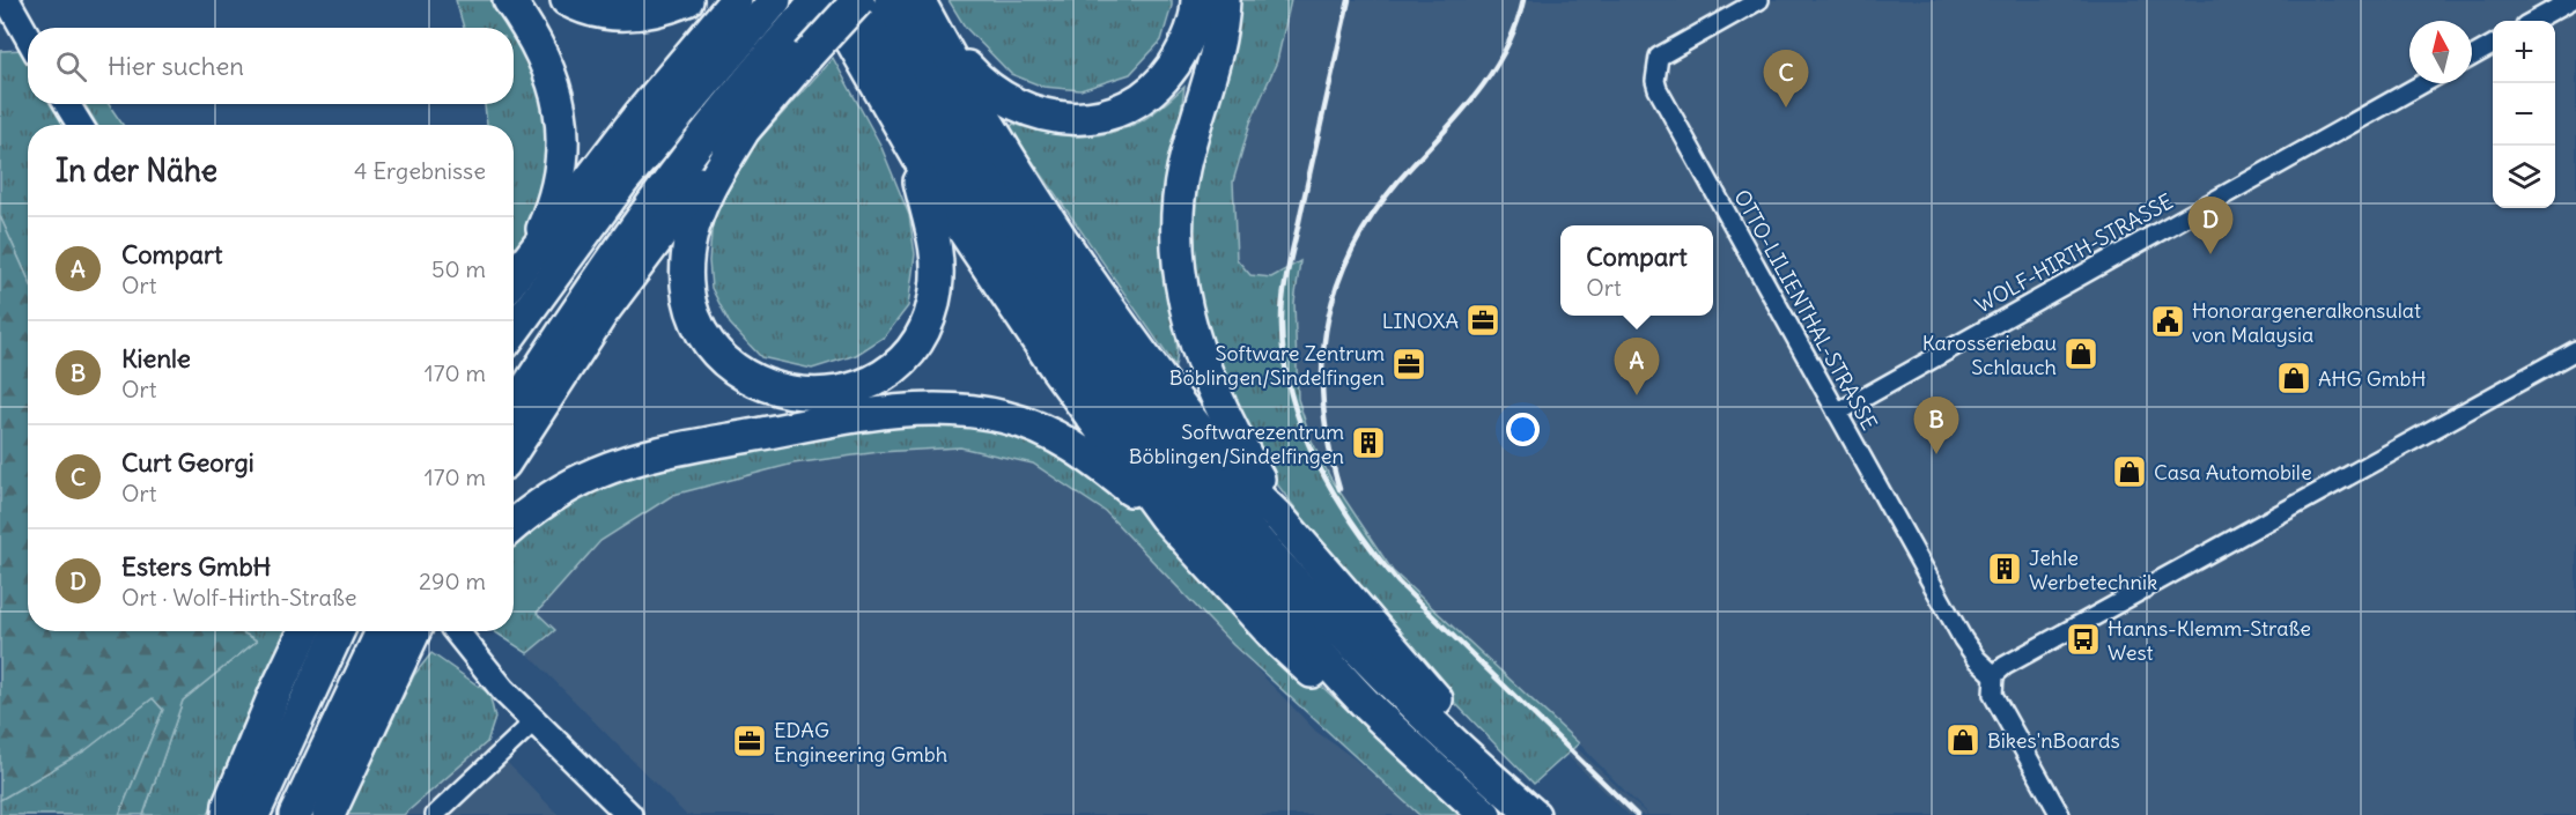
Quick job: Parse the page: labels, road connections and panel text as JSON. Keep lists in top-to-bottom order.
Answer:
{
  "streets": {
    "street": ["WOLF-HIRTH-STRASSE", "OTTO-LILIENTHAL-STRASSE"]
  },
  "crossings": [
    ["WOLF-HIRTH-STRASSE", "OTTO-LILIENTHAL-STRASSE"]
  ],
  "places": {
    "office": ["LINOXA", "Software Zentrum Böblingen/Sindelfingen", "EDAG Engineering Gmbh"],
    "public building": ["Honorargeneralkonsulat von Malaysia"],
    "shop": [
      "Karosseriebau Schlauch",
      "AHG GmbH",
      "Casa Automobile",
      "Bikes'nBoards"
    ],
    "building": ["Softwarezentrum Böblingen/Sindelfingen", "Jehle Werbetechnik"],
    "bus stop": ["Hanns-Klemm-Straße West"]
  },
  "north": "top",
  "page": {
    "map_buttons": ["+", "−"],
    "search": "Hier suchen",
    "pins": [
      "C",
      "D",
      "A",
      "B"
    ],
    "heading": ["In der Nähe", "4 Ergebnisse"],
    "list": [
      {
        "mark": "A",
        "name": "Compart",
        "note": "Ort",
        "value": "50 m"
      },
      {
        "mark": "B",
        "name": "Kienle",
        "note": "Ort",
        "value": "170 m"
      },
      {
        "mark": "C",
        "name": "Curt Georgi",
        "note": "Ort",
        "value": "170 m"
      },
      {
        "mark": "D",
        "name": "Esters GmbH",
        "note": "Ort · Wolf-Hirth-Straße",
        "value": "290 m"
      }
    ],
    "popup": ["Compart", "Ort"]
  }
}
